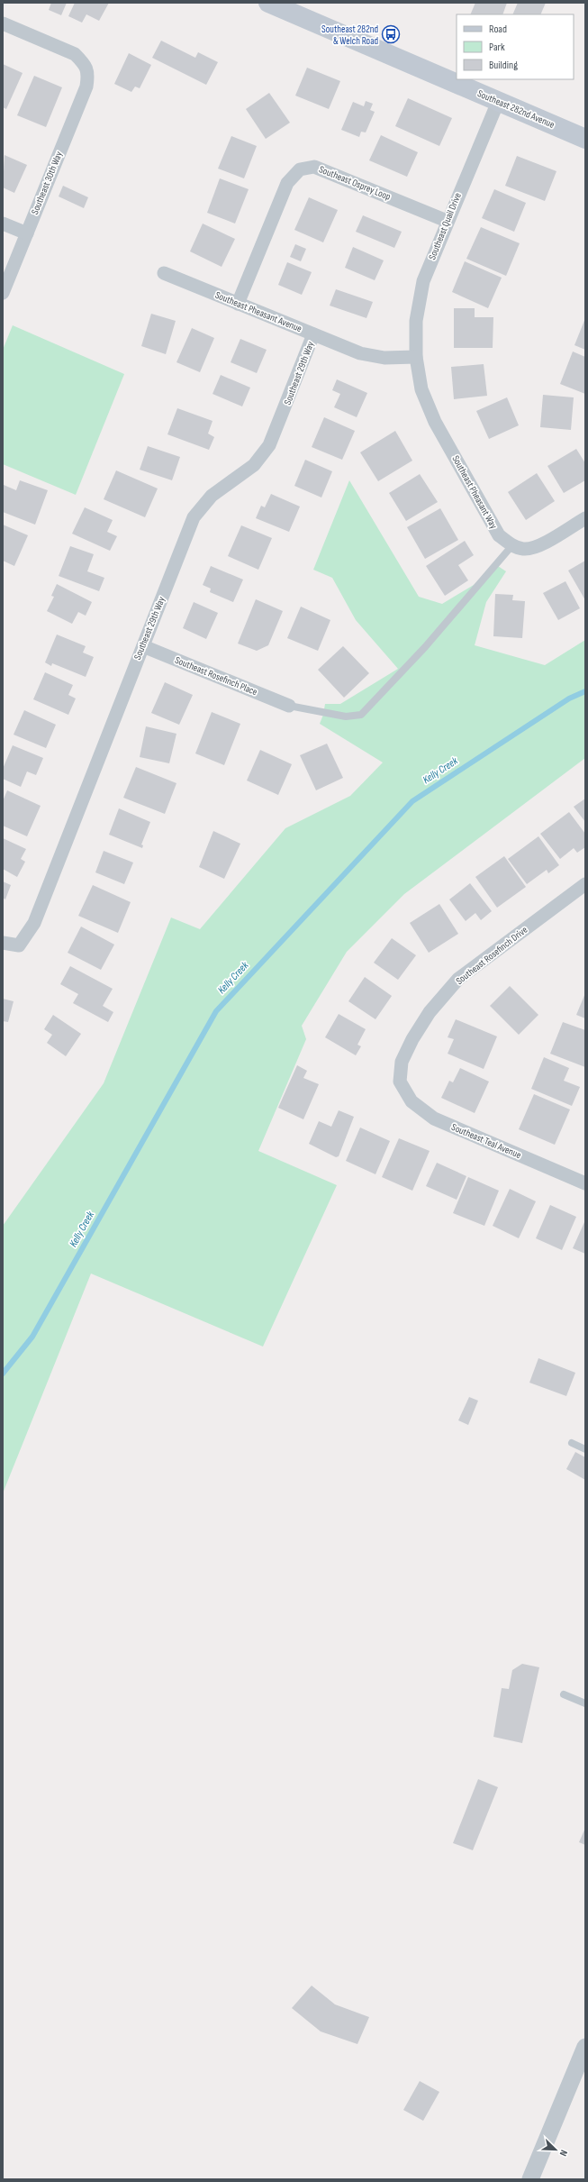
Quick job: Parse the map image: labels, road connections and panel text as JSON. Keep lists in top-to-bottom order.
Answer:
{
  "streets": {
    "main road": ["Southeast 282nd Avenue"],
    "street": [
      "Southeast 30th Way",
      "Southeast Osprey Loop",
      "Southeast Quail Drive",
      "Southeast Pheasant Avenue",
      "Southeast 29th Way",
      "Southeast Pheasant Way",
      "Southeast Rosefinch Place",
      "Southeast Rosefinch Drive",
      "Southeast Teal Avenue"
    ]
  },
  "crossings": [
    ["Southeast 282nd Avenue", "Southeast Quail Drive"],
    ["Southeast Osprey Loop", "Southeast Quail Drive"],
    ["Southeast Osprey Loop", "Southeast Pheasant Avenue"],
    ["Southeast Quail Drive", "Southeast Pheasant Avenue"],
    ["Southeast Quail Drive", "Southeast Pheasant Way"],
    ["Southeast Pheasant Avenue", "Southeast 29th Way"],
    ["Southeast Pheasant Avenue", "Southeast Pheasant Way"],
    ["Southeast 29th Way", "Southeast Rosefinch Place"],
    ["Southeast Rosefinch Drive", "Southeast Teal Avenue"]
  ],
  "water": ["Kelly Creek"],
  "places": {
    "bus stop": ["Southeast 282nd & Welch Road"]
  },
  "legend": ["Road", "Park", "Building"],
  "north": "bottom right"
}
